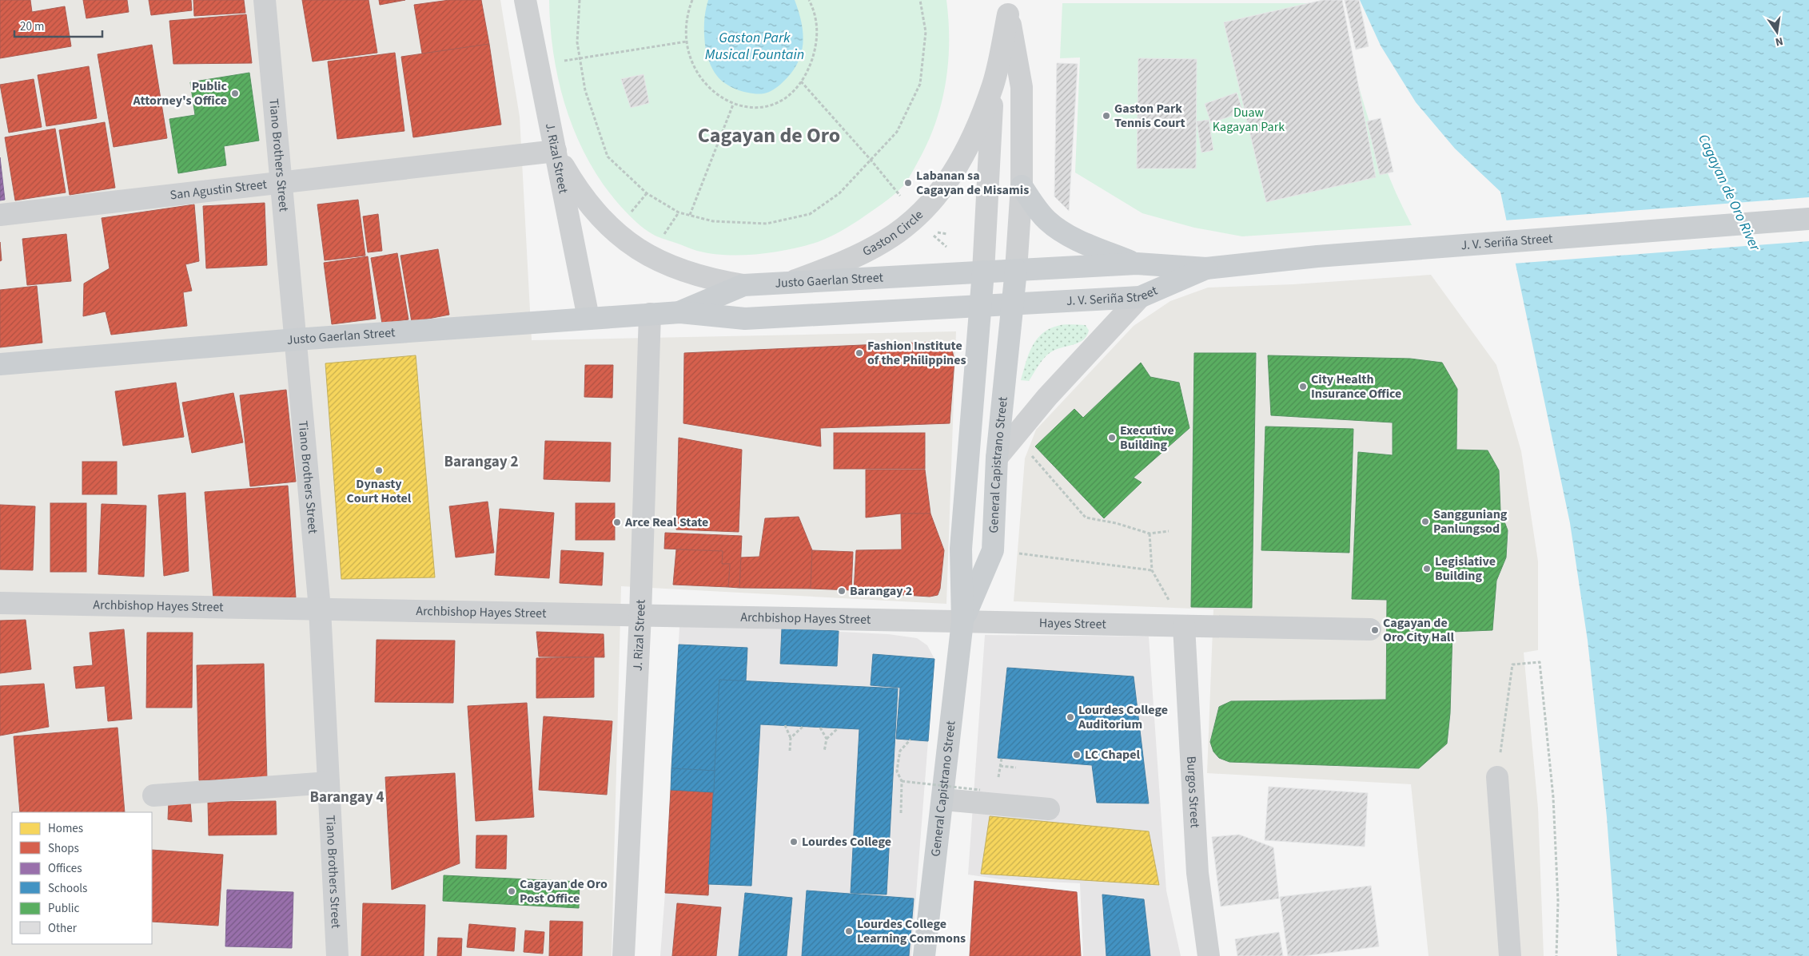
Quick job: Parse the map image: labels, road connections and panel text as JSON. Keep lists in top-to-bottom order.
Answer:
{
  "streets": {
    "main road": ["J. V. Seriña Street", "Justo Gaerlan Street", "General Capistrano Street"],
    "street": [
      "Tiano Brothers Street",
      "J. Rizal Street",
      "San Agustin Street",
      "Gaston Circle",
      "Archbishop Hayes Street",
      "Hayes Street",
      "Burgos Street"
    ]
  },
  "crossings": [
    ["Tiano Brothers Street", "San Agustin Street"],
    ["Tiano Brothers Street", "Justo Gaerlan Street"],
    ["Tiano Brothers Street", "Archbishop Hayes Street"],
    ["J. Rizal Street", "San Agustin Street"],
    ["J. Rizal Street", "Justo Gaerlan Street"],
    ["J. Rizal Street", "Archbishop Hayes Street"],
    ["Gaston Circle", "J. V. Seriña Street"],
    ["Gaston Circle", "Justo Gaerlan Street"],
    ["Gaston Circle", "General Capistrano Street"],
    ["J. V. Seriña Street", "Justo Gaerlan Street"],
    ["J. V. Seriña Street", "General Capistrano Street"],
    ["Justo Gaerlan Street", "General Capistrano Street"],
    ["General Capistrano Street", "Archbishop Hayes Street"],
    ["General Capistrano Street", "Hayes Street"],
    ["Archbishop Hayes Street", "Hayes Street"],
    ["Hayes Street", "Burgos Street"]
  ],
  "districts": ["Cagayan de Oro", "Barangay 2", "Barangay 4"],
  "water": ["Gaston Park Musical Fountain", "Cagayan de Oro River"],
  "parks": ["Duaw Kagayan Park"],
  "places": [
    "Public Attorney's Office",
    "Gaston Park Tennis Court",
    "Labanan sa Cagayan de Misamis",
    "Fashion Institute of the Philippines",
    "City Health Insurance Office",
    "Executive Building",
    "Dynasty Court Hotel",
    "Sangguniang Panlungsod",
    "Arce Real State",
    "Legislative Building",
    "Barangay 2",
    "Cagayan de Oro City Hall",
    "Lourdes College Auditorium",
    "LC Chapel",
    "Lourdes College",
    "Cagayan de Oro Post Office",
    "Lourdes College Learning Commons"
  ],
  "legend": [
    "Homes",
    "Shops",
    "Offices",
    "Schools",
    "Public",
    "Other"
  ],
  "scale_bar": "20 m",
  "north": "bottom"
}
